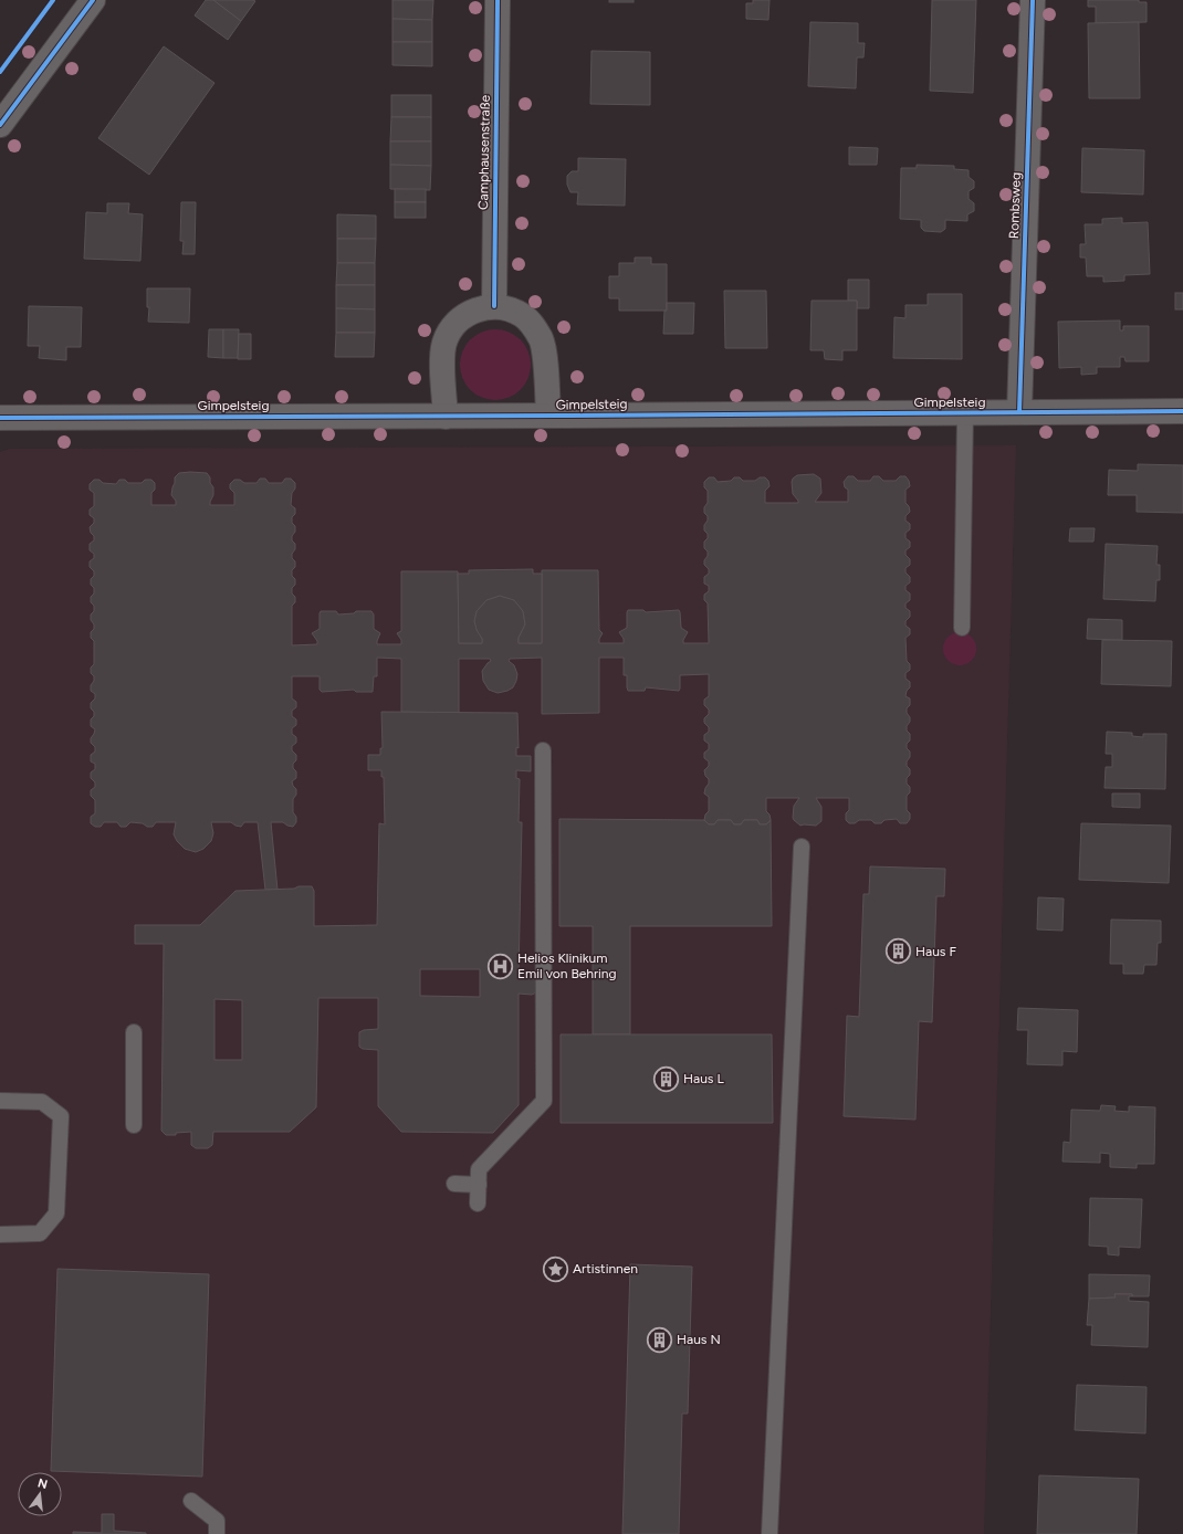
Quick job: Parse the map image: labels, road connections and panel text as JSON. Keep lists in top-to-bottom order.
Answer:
{
  "streets": {
    "street": ["Camphausenstraße", "Rombsweg", "Gimpelsteig"]
  },
  "crossings": [
    ["Camphausenstraße", "Gimpelsteig"],
    ["Rombsweg", "Gimpelsteig"]
  ],
  "places": {
    "building": ["Haus F", "Haus L", "Haus N"],
    "hospital": ["Helios Klinikum Emil von Behring"],
    "place": ["Artistinnen"]
  },
  "north": "top"
}
